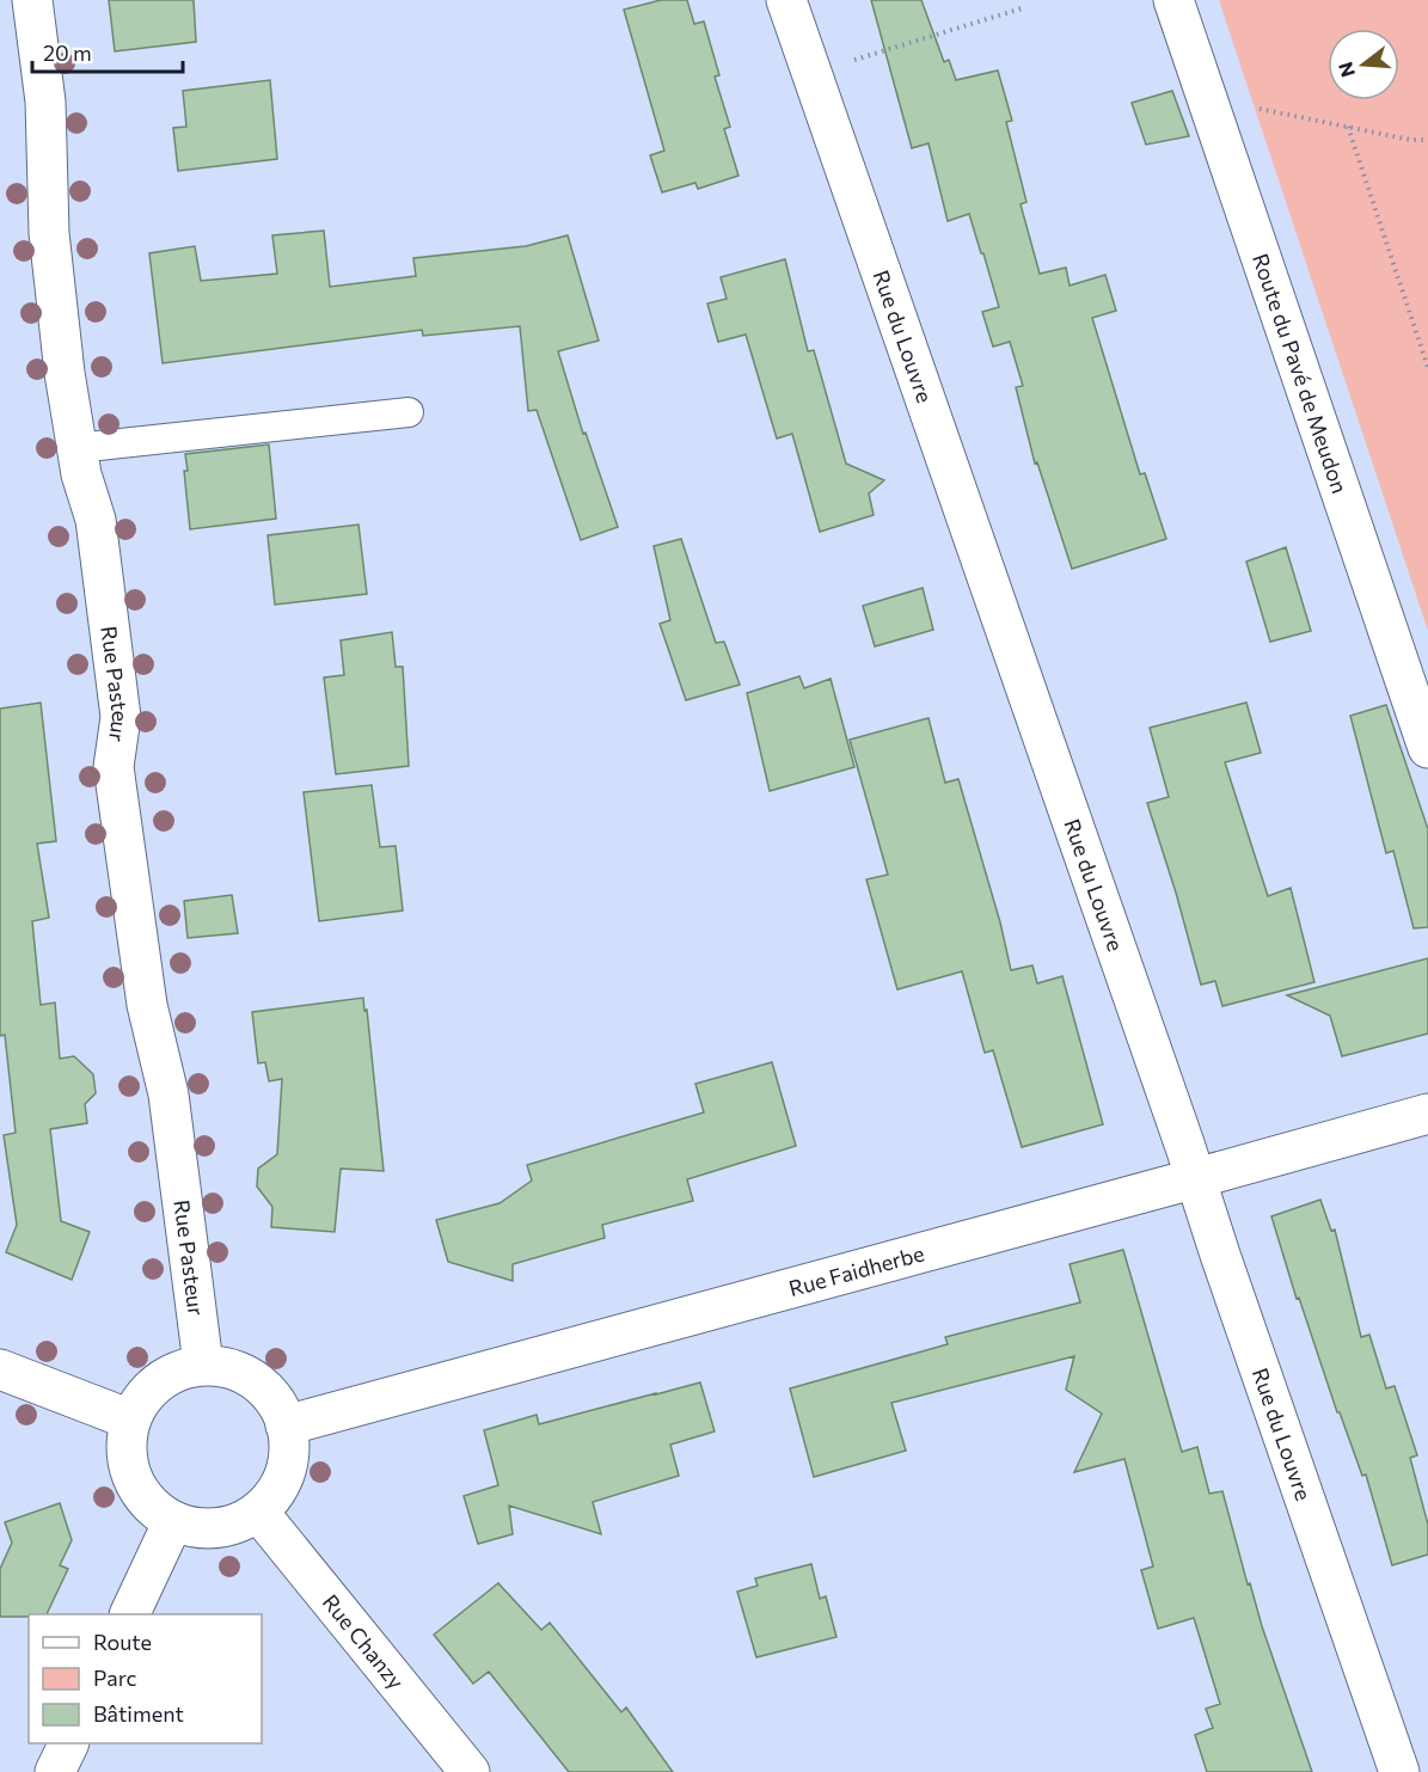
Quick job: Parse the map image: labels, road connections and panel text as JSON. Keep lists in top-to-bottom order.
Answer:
{
  "streets": {
    "street": [
      "Rue du Louvre",
      "Route du Pavé de Meudon",
      "Rue Pasteur",
      "Rue Faidherbe",
      "Rue Chanzy"
    ]
  },
  "crossings": [
    ["Rue du Louvre", "Rue Faidherbe"],
    ["Rue Pasteur", "Rue Faidherbe"],
    ["Rue Pasteur", "Rue Chanzy"],
    ["Rue Faidherbe", "Rue Chanzy"]
  ],
  "legend": ["Route", "Parc", "Bâtiment"],
  "scale_bar": "20 m",
  "north": "left"
}
